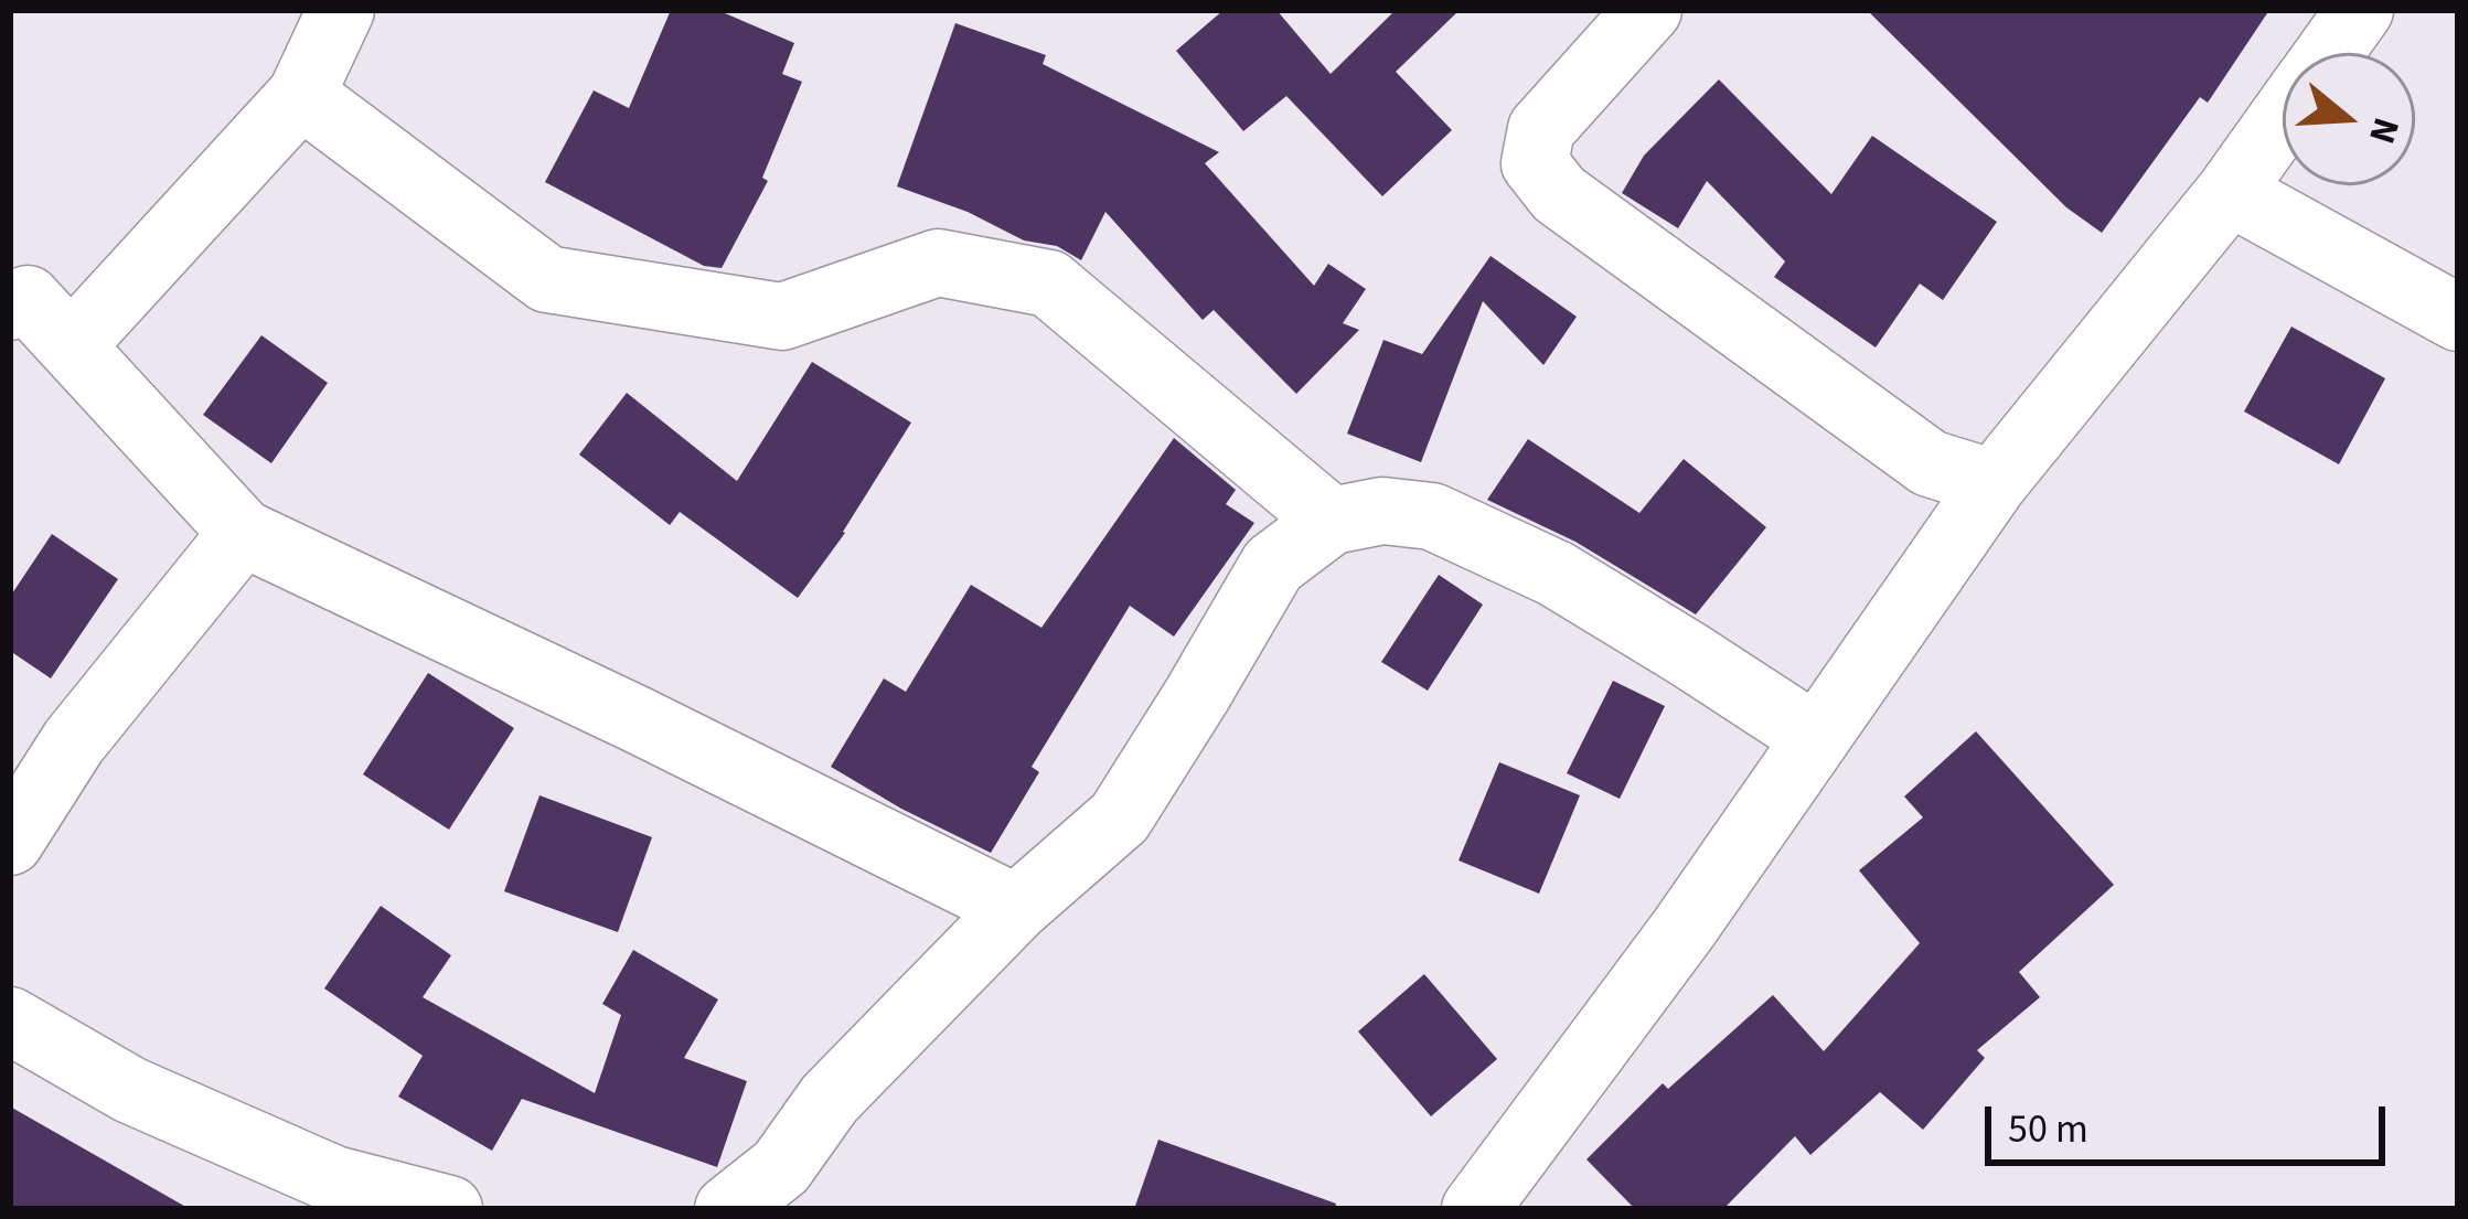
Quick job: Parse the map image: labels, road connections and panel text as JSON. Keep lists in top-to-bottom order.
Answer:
{
  "scale_bar": "50 m",
  "north": "right"
}
